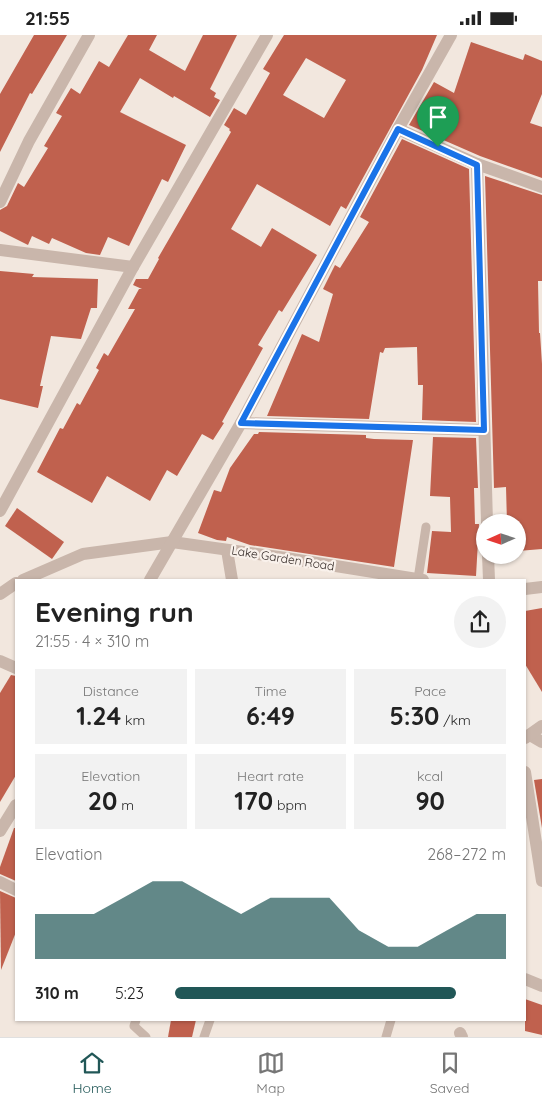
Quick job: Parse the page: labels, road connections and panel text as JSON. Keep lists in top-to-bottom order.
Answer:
{
  "streets": {
    "street": ["Lake Garden Road"]
  },
  "north": "left",
  "page": {
    "status": "21:55",
    "heading": ["Evening run", "21:55 · 4 × 310 m"],
    "stats": [
      ["Distance", "1.24 km"],
      ["Time", "6:49"],
      ["Pace", "5:30 /km"],
      ["Elevation", "20 m"],
      ["Heart rate", "170 bpm"],
      ["kcal", "90"]
    ],
    "chart": ["Elevation", "268–272 m"],
    "list": [
      {
        "name": "310 m",
        "note": "5:23"
      }
    ],
    "tabs": ["Home", "Map", "Saved"]
  }
}
